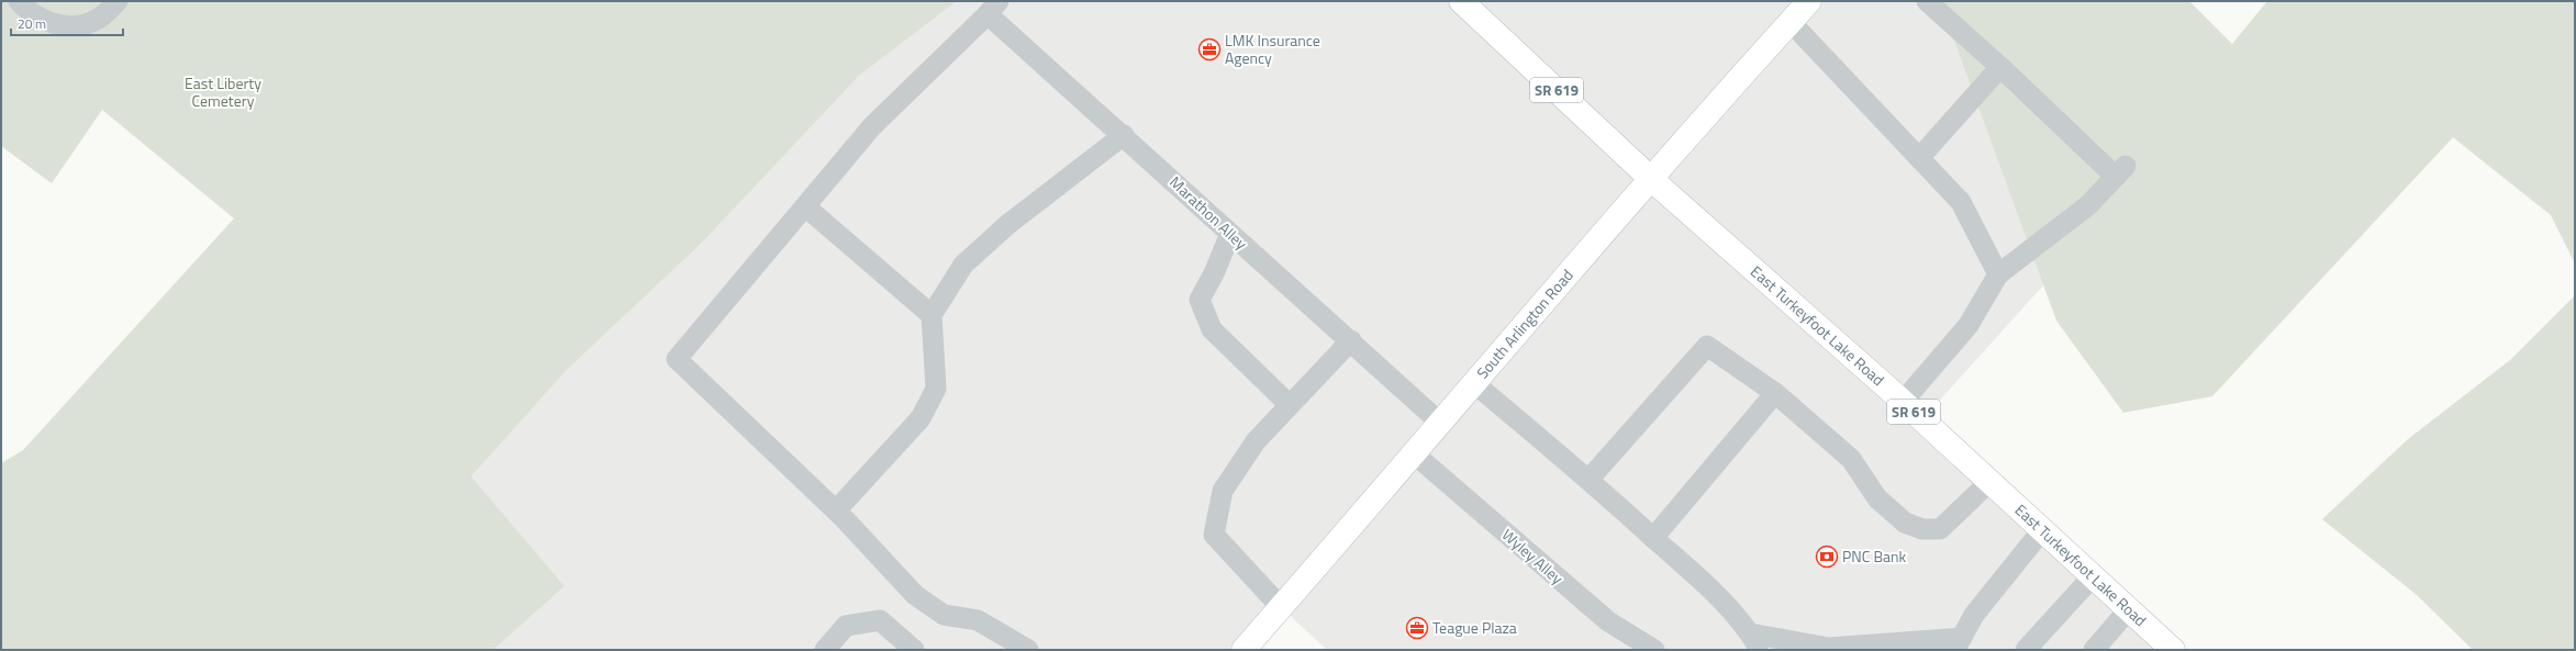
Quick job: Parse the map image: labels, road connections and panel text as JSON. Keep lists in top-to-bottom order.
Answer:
{
  "streets": {
    "main road": ["SR 619", "South Arlington Road", "East Turkeyfoot Lake Road"],
    "lane": ["Marathon Alley", "Wyley Alley"]
  },
  "crossings": [
    ["Marathon Alley", "South Arlington Road"],
    ["South Arlington Road", "East Turkeyfoot Lake Road"],
    ["South Arlington Road", "Wyley Alley"]
  ],
  "parks": ["East Liberty Cemetery"],
  "places": {
    "office": ["LMK Insurance Agency", "Teague Plaza"],
    "bank": ["PNC Bank"]
  },
  "scale_bar": "20 m"
}
